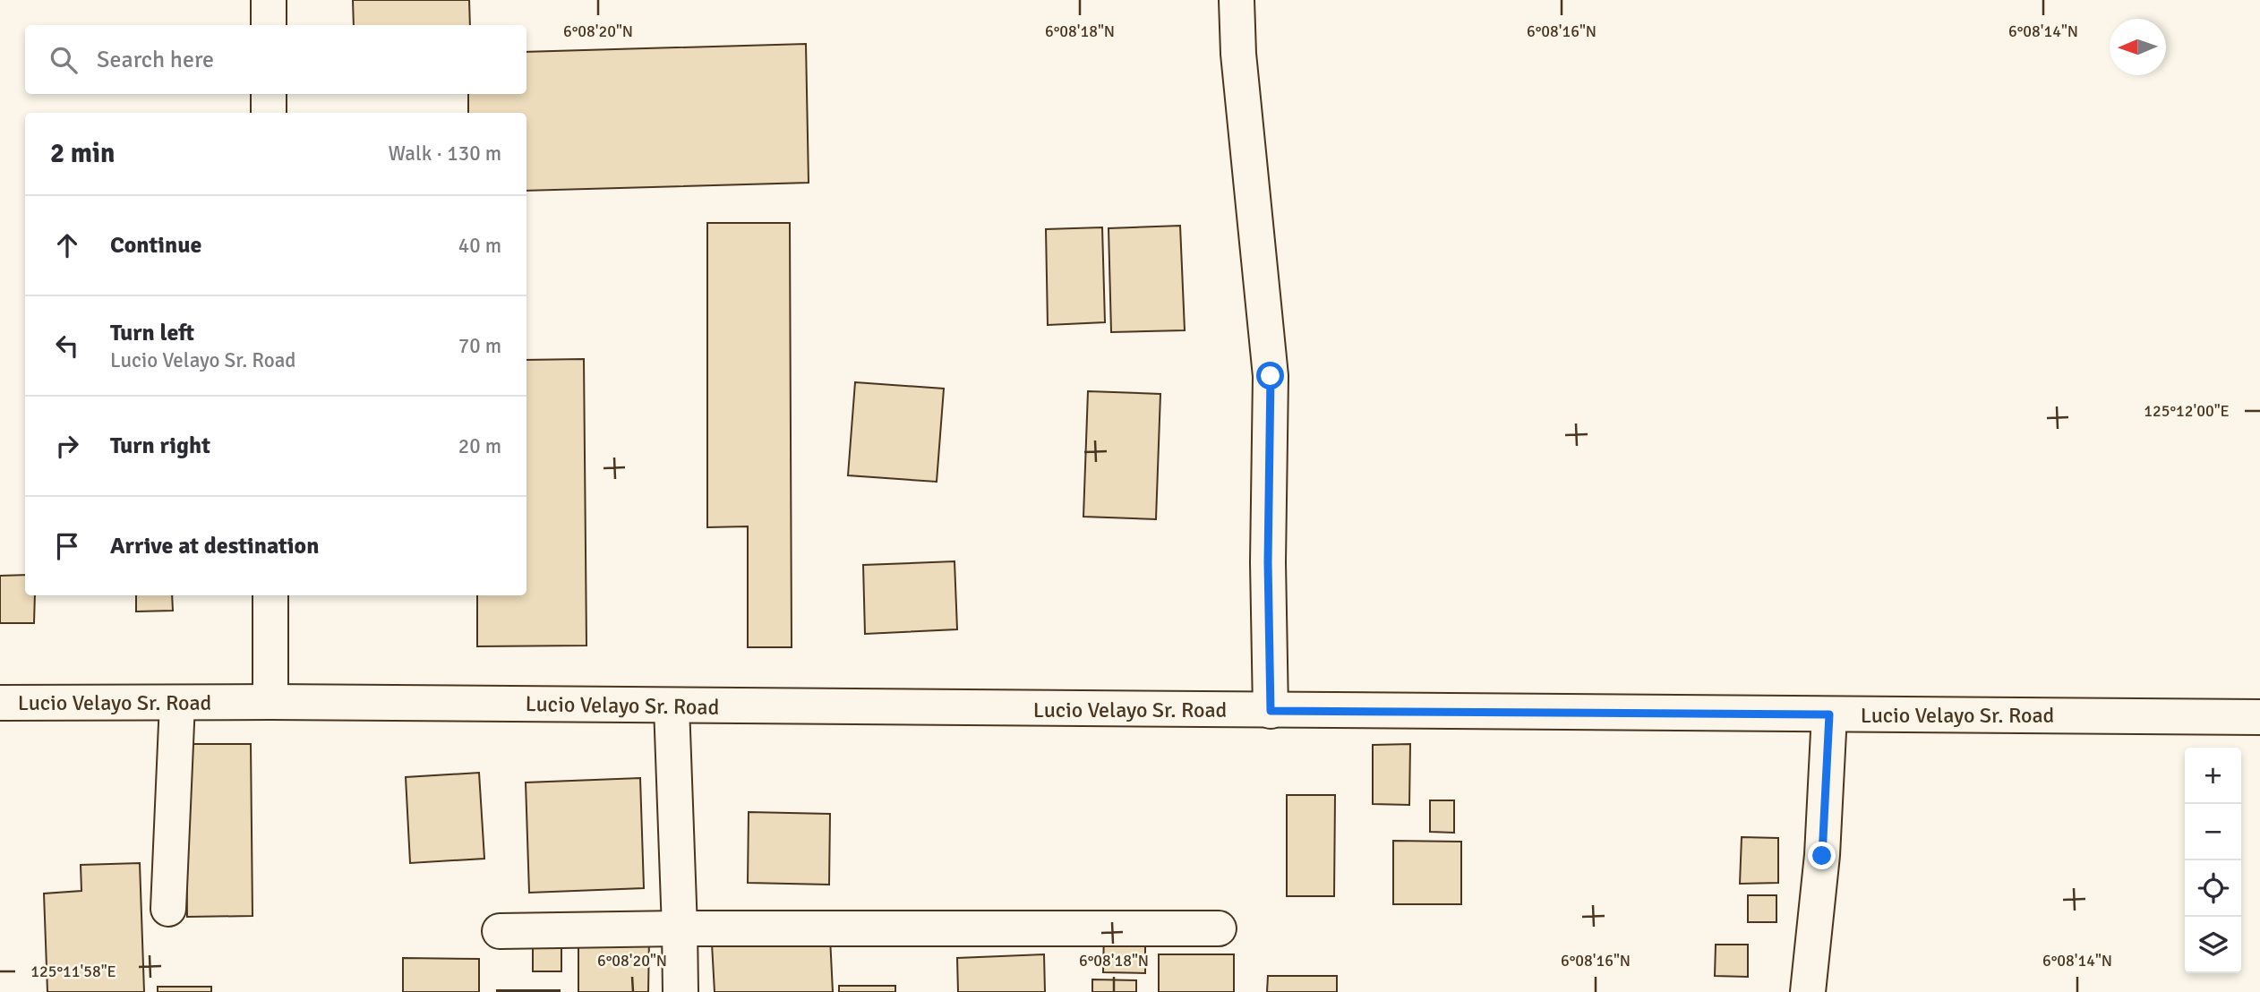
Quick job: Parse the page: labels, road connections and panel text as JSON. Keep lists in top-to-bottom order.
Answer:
{
  "streets": {
    "main road": ["Lucio Velayo Sr. Road"]
  },
  "north": "left",
  "page": {
    "search": "Search here",
    "heading": ["2 min", "Walk · 130 m"],
    "list": [
      ["Continue", "40 m"],
      ["Turn left", "Lucio Velayo Sr. Road", "70 m"],
      ["Turn right", "20 m"],
      "Arrive at destination"
    ],
    "map_buttons": ["+", "−"]
  },
  "coordinates": [
    "6°08'20\"N",
    "6°08'18\"N",
    "6°08'16\"N",
    "6°08'14\"N",
    "125°12'00\"E",
    "125°11'58\"E"
  ]
}
